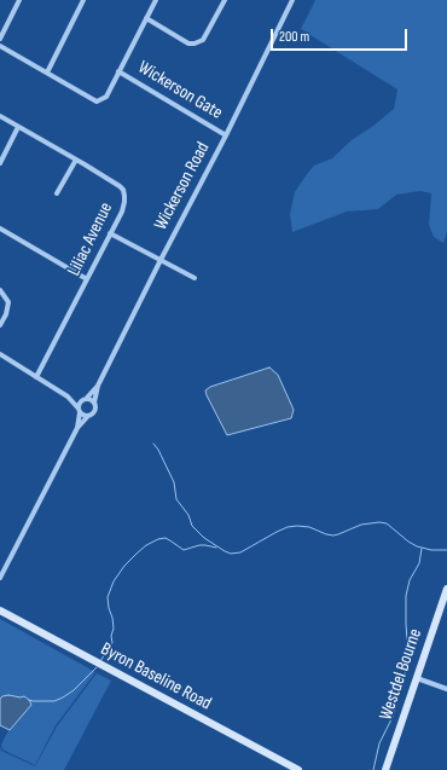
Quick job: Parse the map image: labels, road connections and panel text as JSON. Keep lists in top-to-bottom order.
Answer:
{
  "streets": {
    "main road": ["Westdel Bourne", "Byron Baseline Road"],
    "street": ["Wickerson Gate", "Wickerson Road", "Liliac Avenue"]
  },
  "crossings": [
    ["Wickerson Gate", "Wickerson Road"]
  ],
  "scale_bar": "200 m"
}
